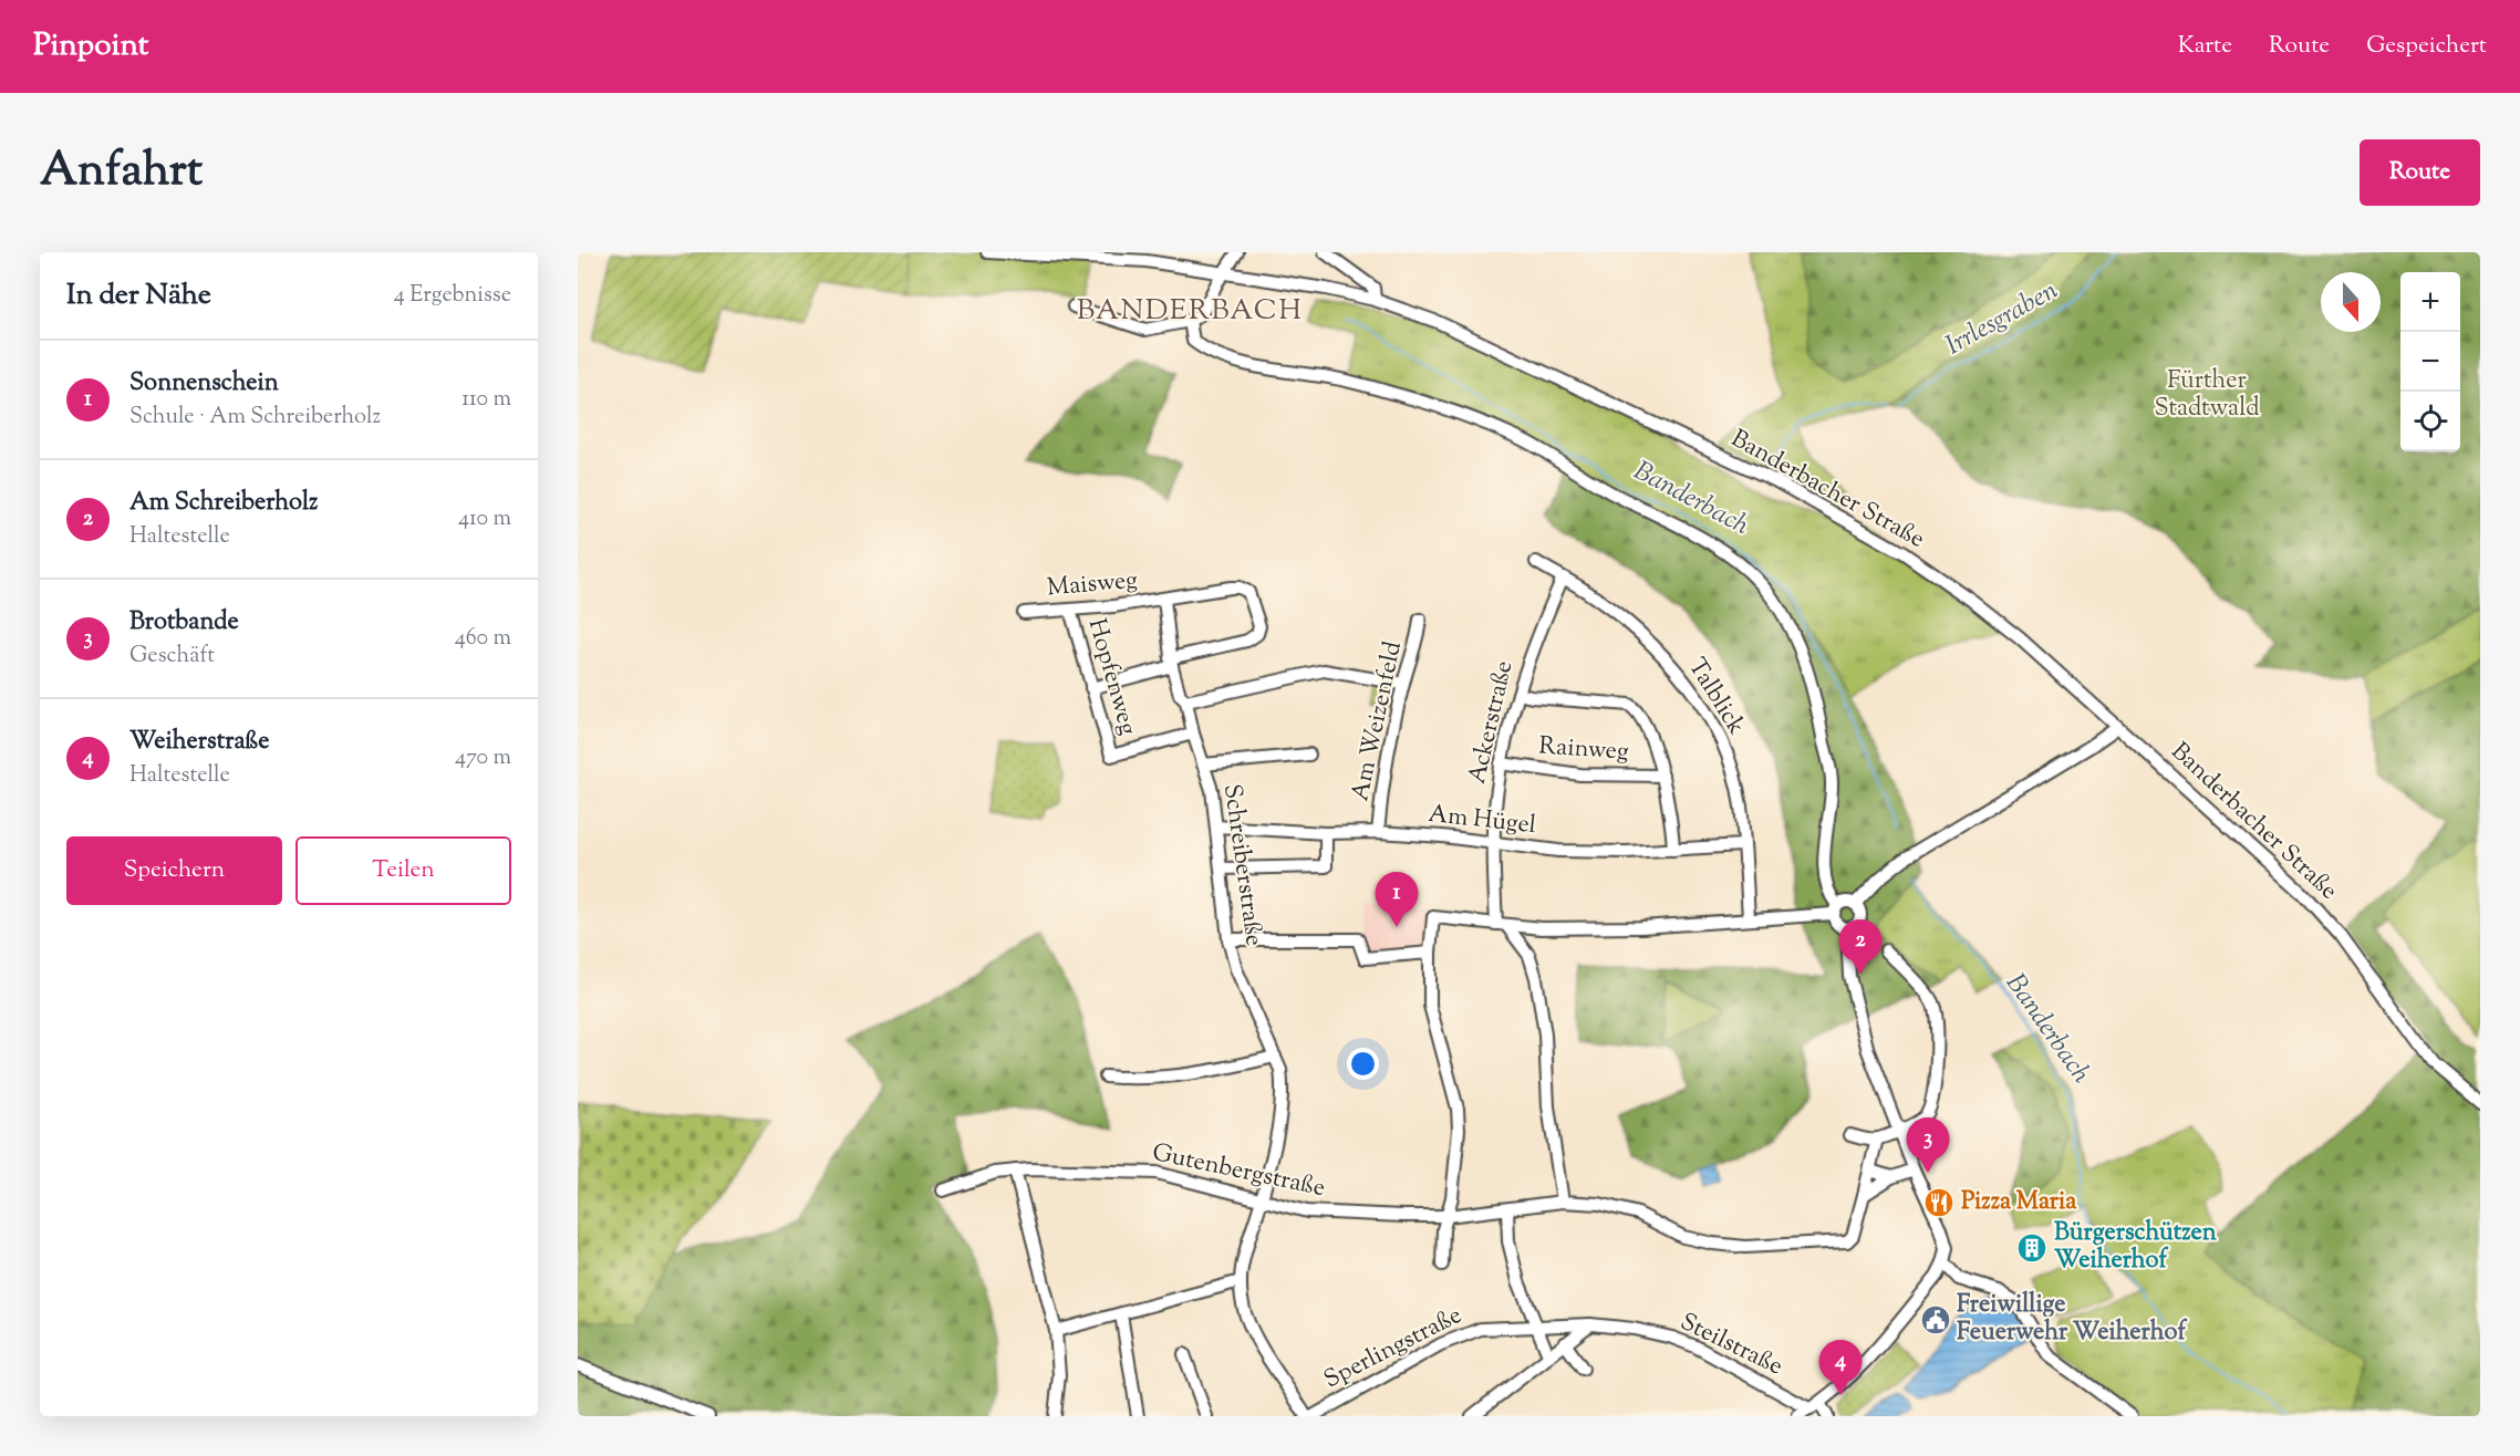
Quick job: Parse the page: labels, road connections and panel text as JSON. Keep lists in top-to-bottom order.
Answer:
{
  "streets": {
    "street": [
      "Banderbacher Straße",
      "Maisweg",
      "Hopfenweg",
      "Talblick",
      "Am Weizenfeld",
      "Ackerstraße",
      "Rainweg",
      "Am Hügel",
      "Schreiberstraße",
      "Gutenbergstraße",
      "Steilstraße",
      "Sperlingstraße"
    ]
  },
  "crossings": [
    ["Maisweg", "Hopfenweg"],
    ["Maisweg", "Schreiberstraße"],
    ["Hopfenweg", "Schreiberstraße"],
    ["Talblick", "Ackerstraße"],
    ["Talblick", "Am Hügel"],
    ["Am Weizenfeld", "Am Hügel"],
    ["Ackerstraße", "Rainweg"],
    ["Ackerstraße", "Am Hügel"],
    ["Am Hügel", "Schreiberstraße"],
    ["Schreiberstraße", "Gutenbergstraße"],
    ["Steilstraße", "Sperlingstraße"]
  ],
  "districts": ["BANDERBACH"],
  "water": ["Irrlesgraben", "Banderbach"],
  "parks": ["Fürther Stadtwald"],
  "places": {
    "restaurant": ["Pizza Maria"],
    "building": ["Bürgerschützen Weiherhof"],
    "public building": ["Freiwillige Feuerwehr Weiherhof"]
  },
  "north": "bottom",
  "page": {
    "header": "Pinpoint",
    "nav": ["Karte", "Route", "Gespeichert"],
    "title": "Anfahrt",
    "buttons": [
      "Route",
      ["Speichern", "Teilen"]
    ],
    "heading": ["In der Nähe", "4 Ergebnisse"],
    "map_buttons": ["+", "−"],
    "list": [
      {
        "mark": "1",
        "name": "Sonnenschein",
        "note": "Schule · Am Schreiberholz",
        "value": "110 m"
      },
      {
        "mark": "2",
        "name": "Am Schreiberholz",
        "note": "Haltestelle",
        "value": "410 m"
      },
      {
        "mark": "3",
        "name": "Brotbande",
        "note": "Geschäft",
        "value": "460 m"
      },
      {
        "mark": "4",
        "name": "Weiherstraße",
        "note": "Haltestelle",
        "value": "470 m"
      }
    ],
    "pins": [
      "1",
      "2",
      "3",
      "4"
    ]
  }
}
